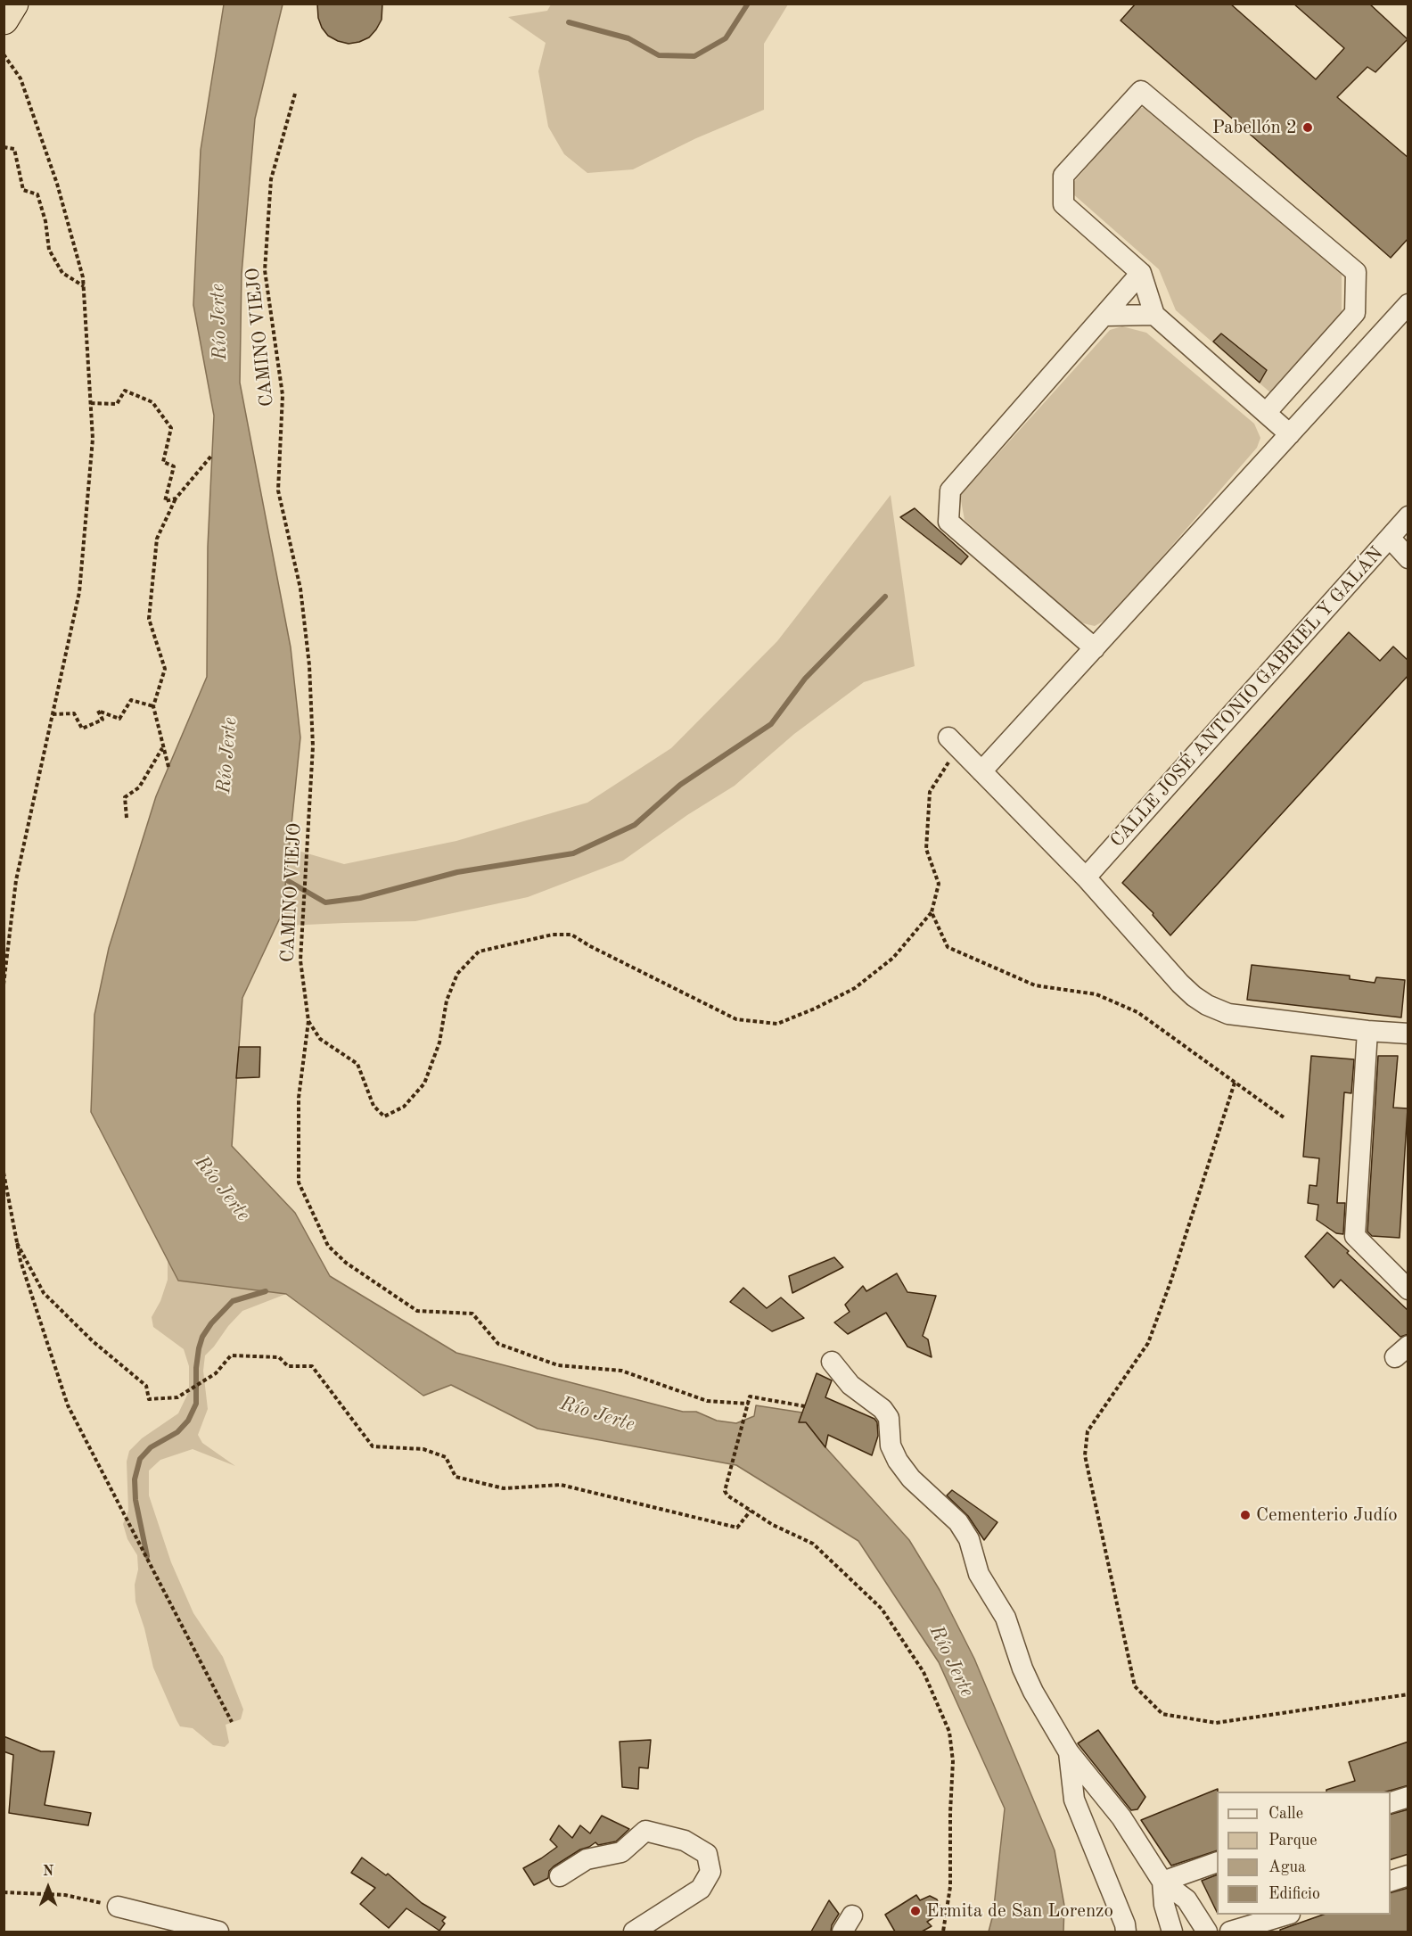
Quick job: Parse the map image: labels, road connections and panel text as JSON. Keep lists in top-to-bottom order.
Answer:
{
  "streets": {
    "street": ["CALLE JOSÉ ANTONIO GABRIEL Y GALÁN"],
    "path": ["CAMINO VIEJO"]
  },
  "water": ["Río Jerte"],
  "places": ["Pabellón 2", "Cementerio Judío", "Ermita de San Lorenzo"],
  "legend": [
    "Calle",
    "Parque",
    "Agua",
    "Edificio"
  ],
  "north": "top"
}
